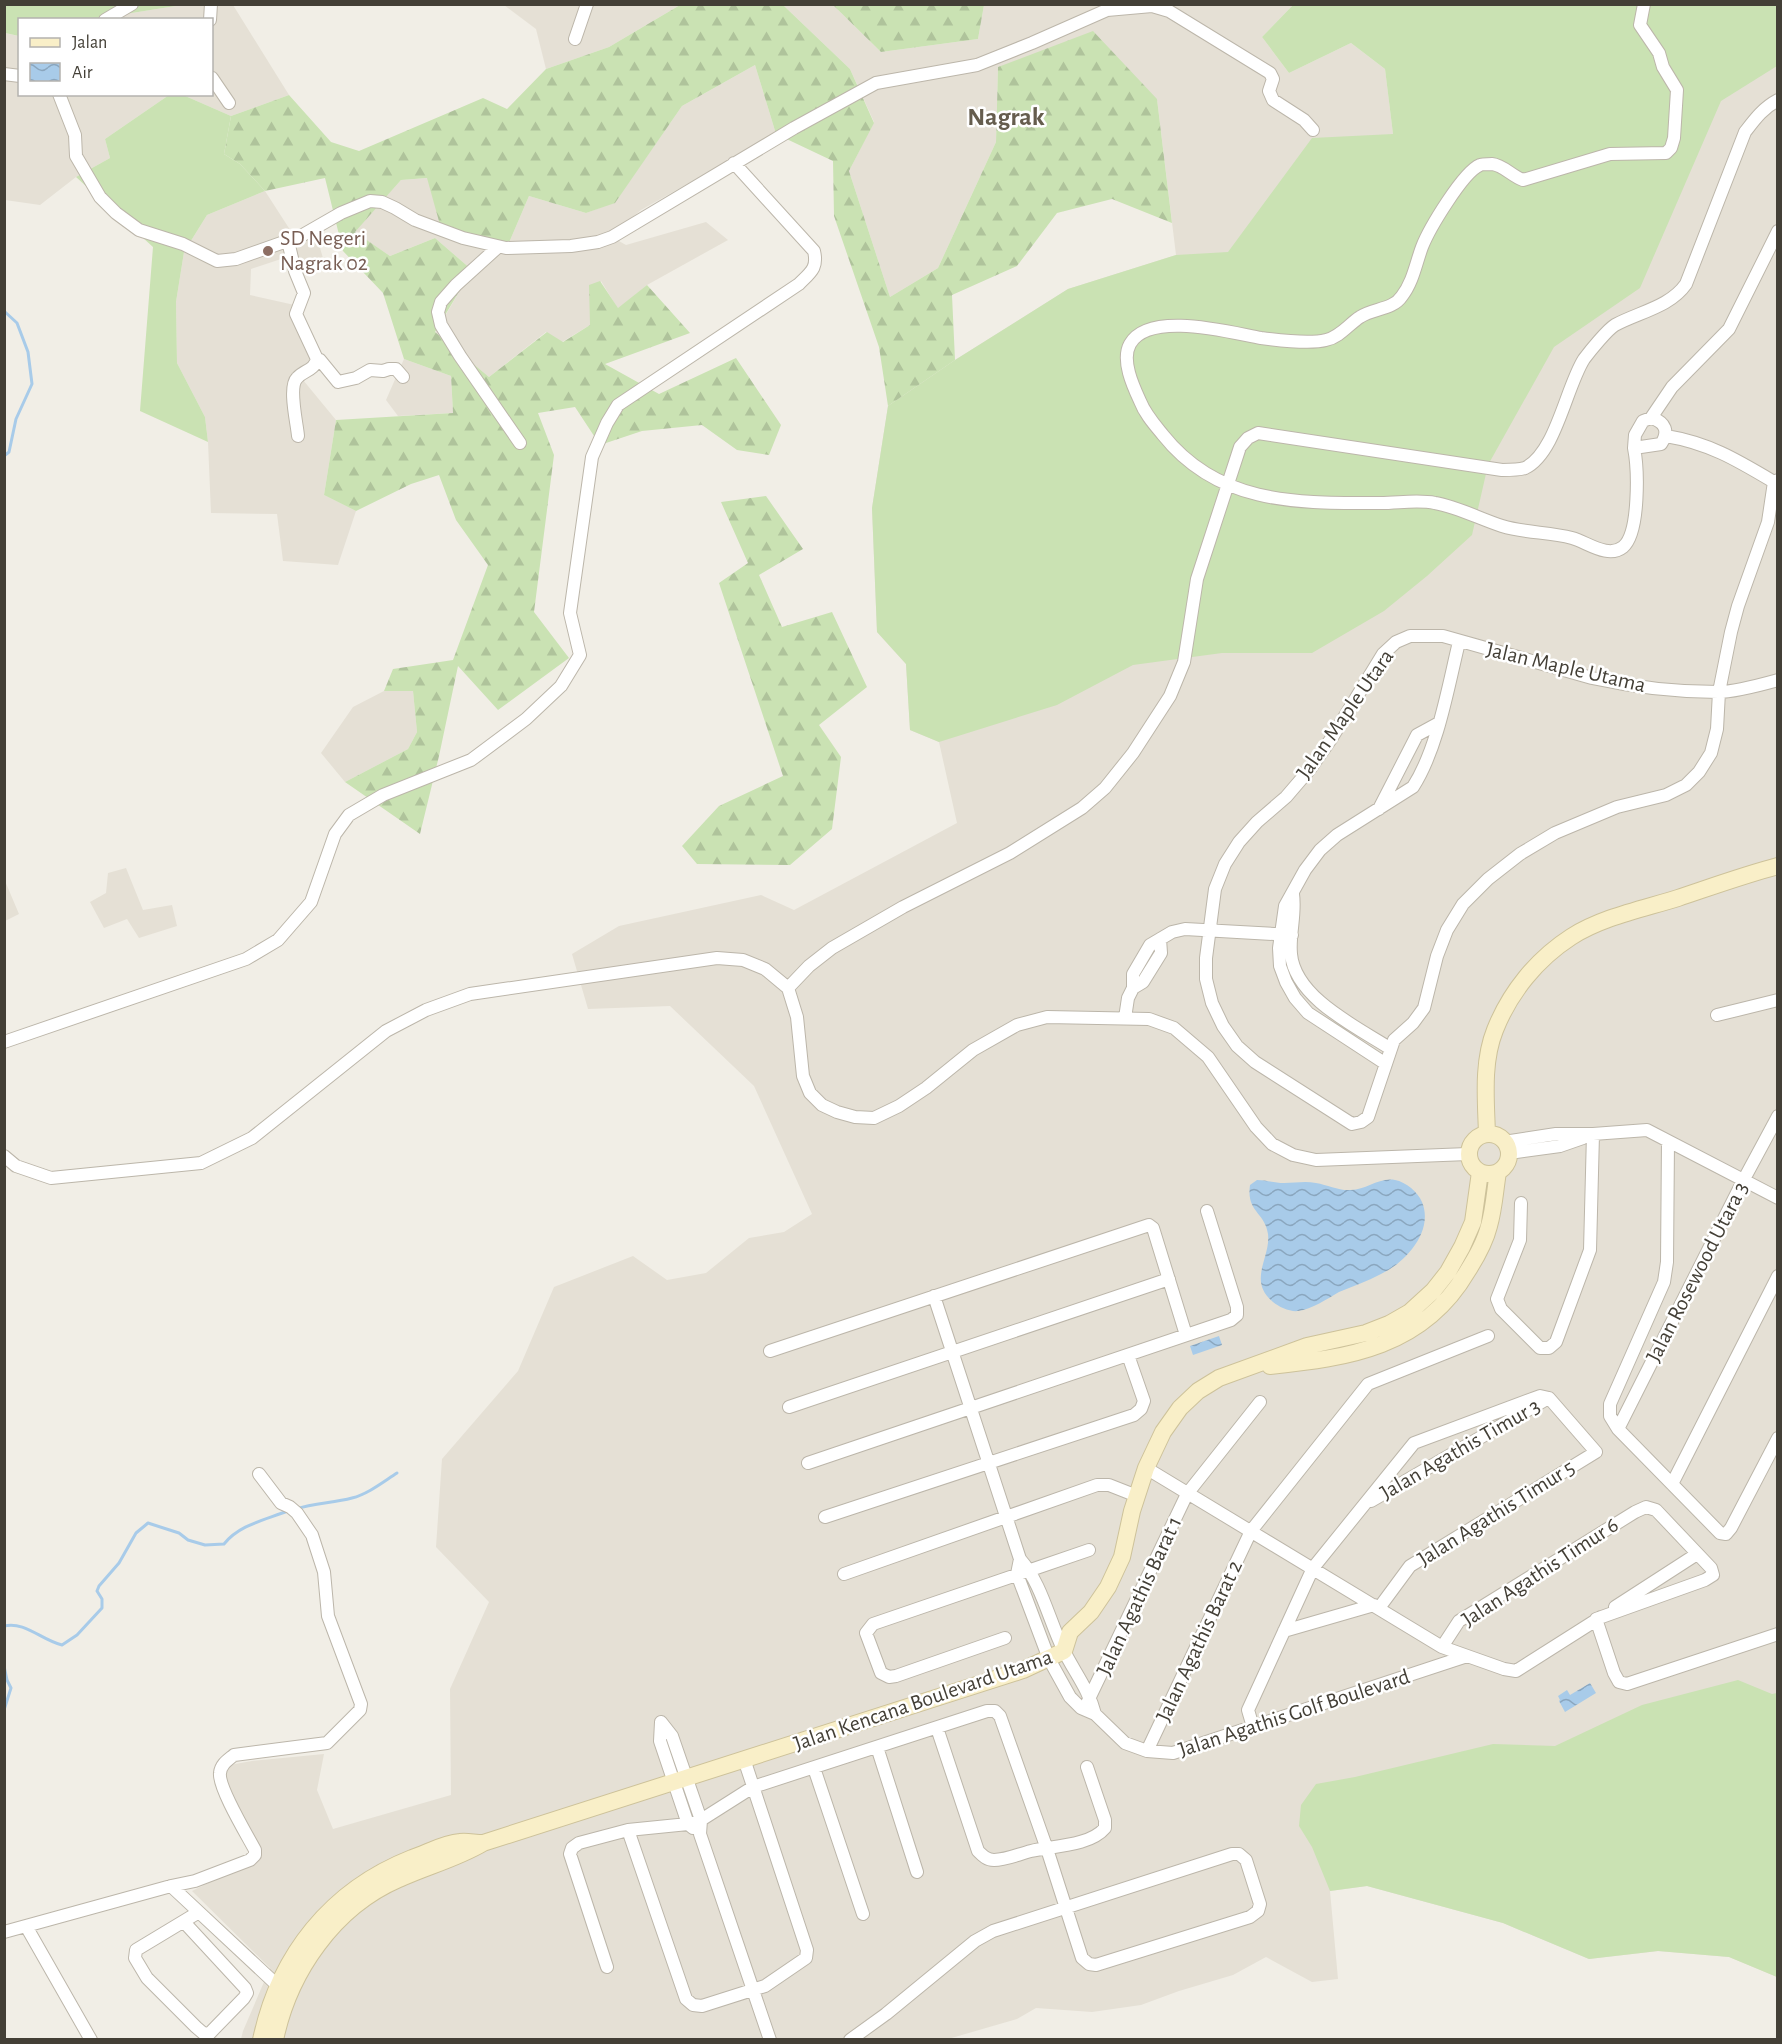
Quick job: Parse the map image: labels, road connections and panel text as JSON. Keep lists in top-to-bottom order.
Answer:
{
  "streets": {
    "street": [
      "Jalan Maple Utama",
      "Jalan Maple Utara",
      "Jalan Rosewood Utara 3",
      "Jalan Agathis Timur 3",
      "Jalan Agathis Timur 5",
      "Jalan Agathis Timur 6",
      "Jalan Agathis Barat 1",
      "Jalan Agathis Barat 2",
      "Jalan Kencana Boulevard Utama",
      "Jalan Agathis Golf Boulevard"
    ]
  },
  "crossings": [
    ["Jalan Maple Utama", "Jalan Maple Utara"],
    ["Jalan Agathis Timur 3", "Jalan Agathis Timur 5"],
    ["Jalan Agathis Timur 3", "Jalan Agathis Golf Boulevard"],
    ["Jalan Agathis Barat 2", "Jalan Agathis Golf Boulevard"]
  ],
  "districts": ["Nagrak"],
  "places": ["SD Negeri Nagrak 02"],
  "legend": ["Jalan", "Air"]
}
